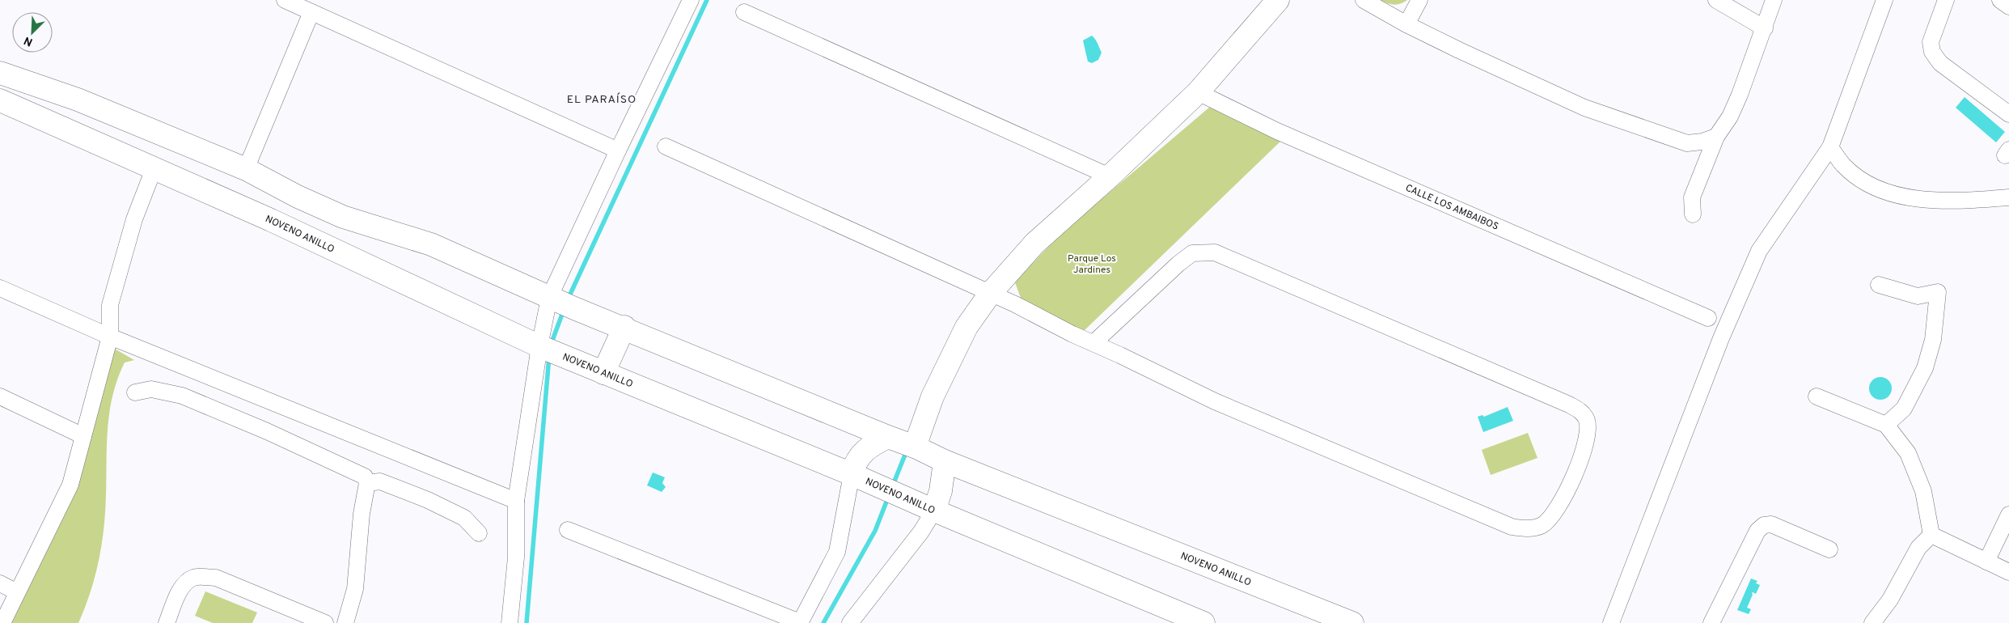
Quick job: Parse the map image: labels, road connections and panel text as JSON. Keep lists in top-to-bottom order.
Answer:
{
  "streets": {
    "street": ["CALLE LOS AMBAIBOS", "NOVENO ANILLO"]
  },
  "districts": ["EL PARAÍSO"],
  "parks": ["Parque Los Jardines"],
  "north": "bottom left"
}
